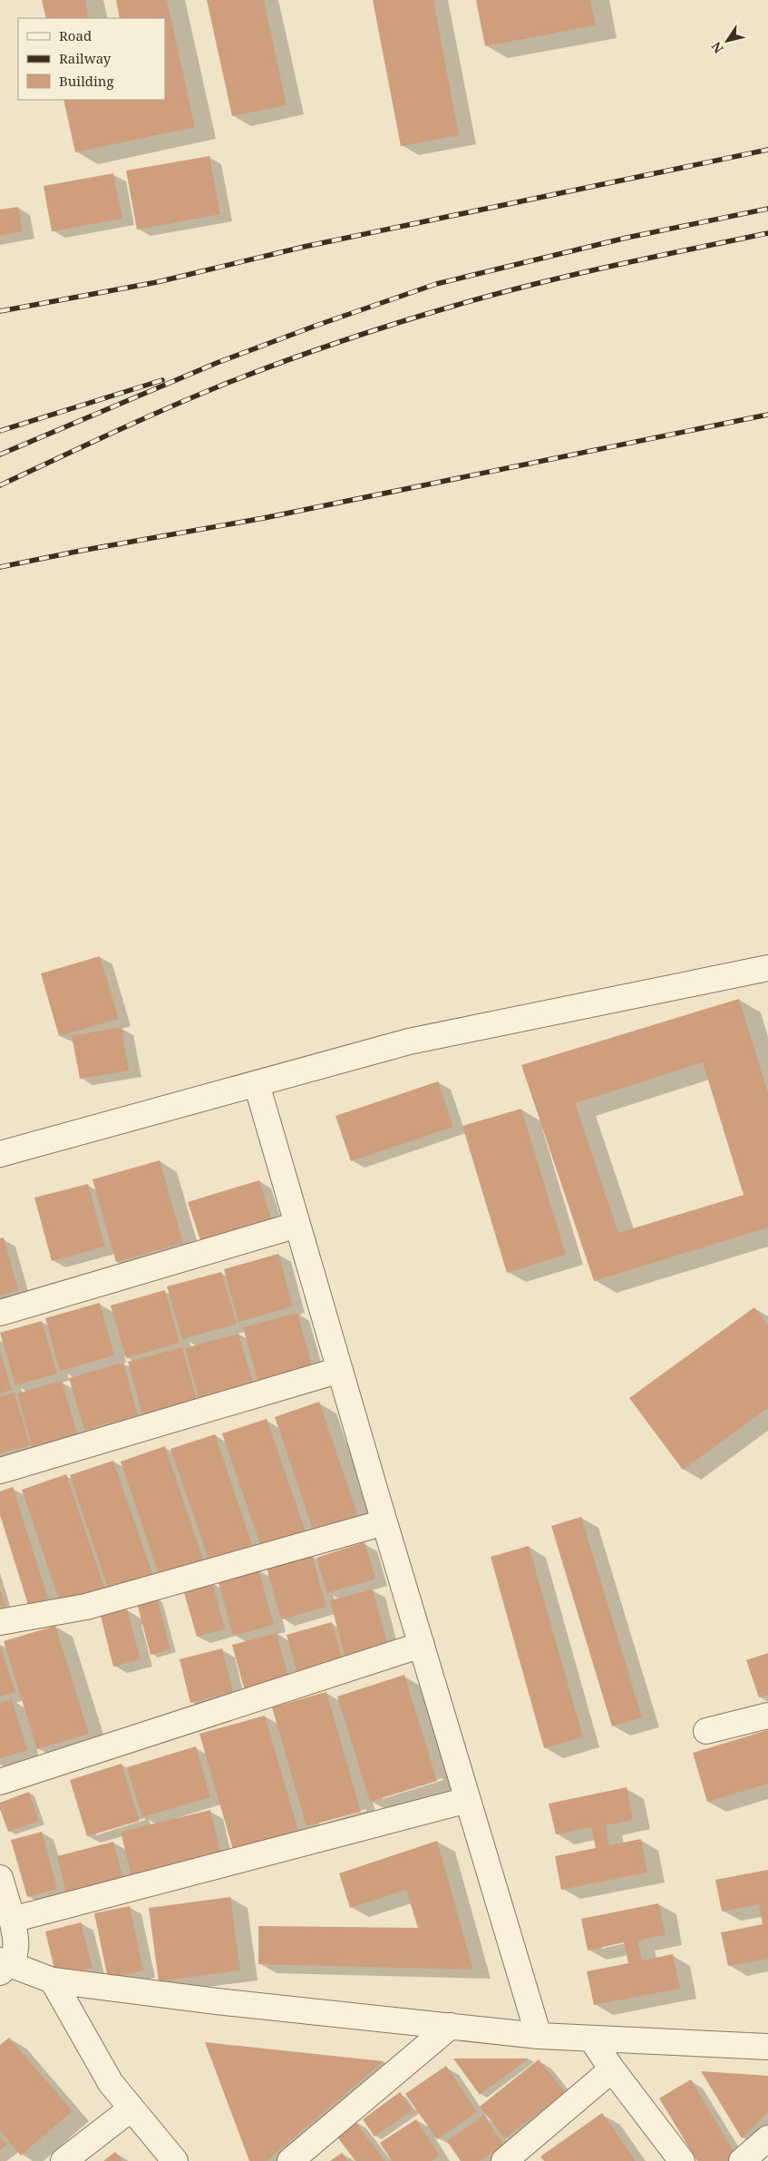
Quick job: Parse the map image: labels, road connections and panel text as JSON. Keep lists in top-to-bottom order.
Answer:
{
  "legend": ["Road", "Railway", "Building"],
  "north": "bottom left"
}
